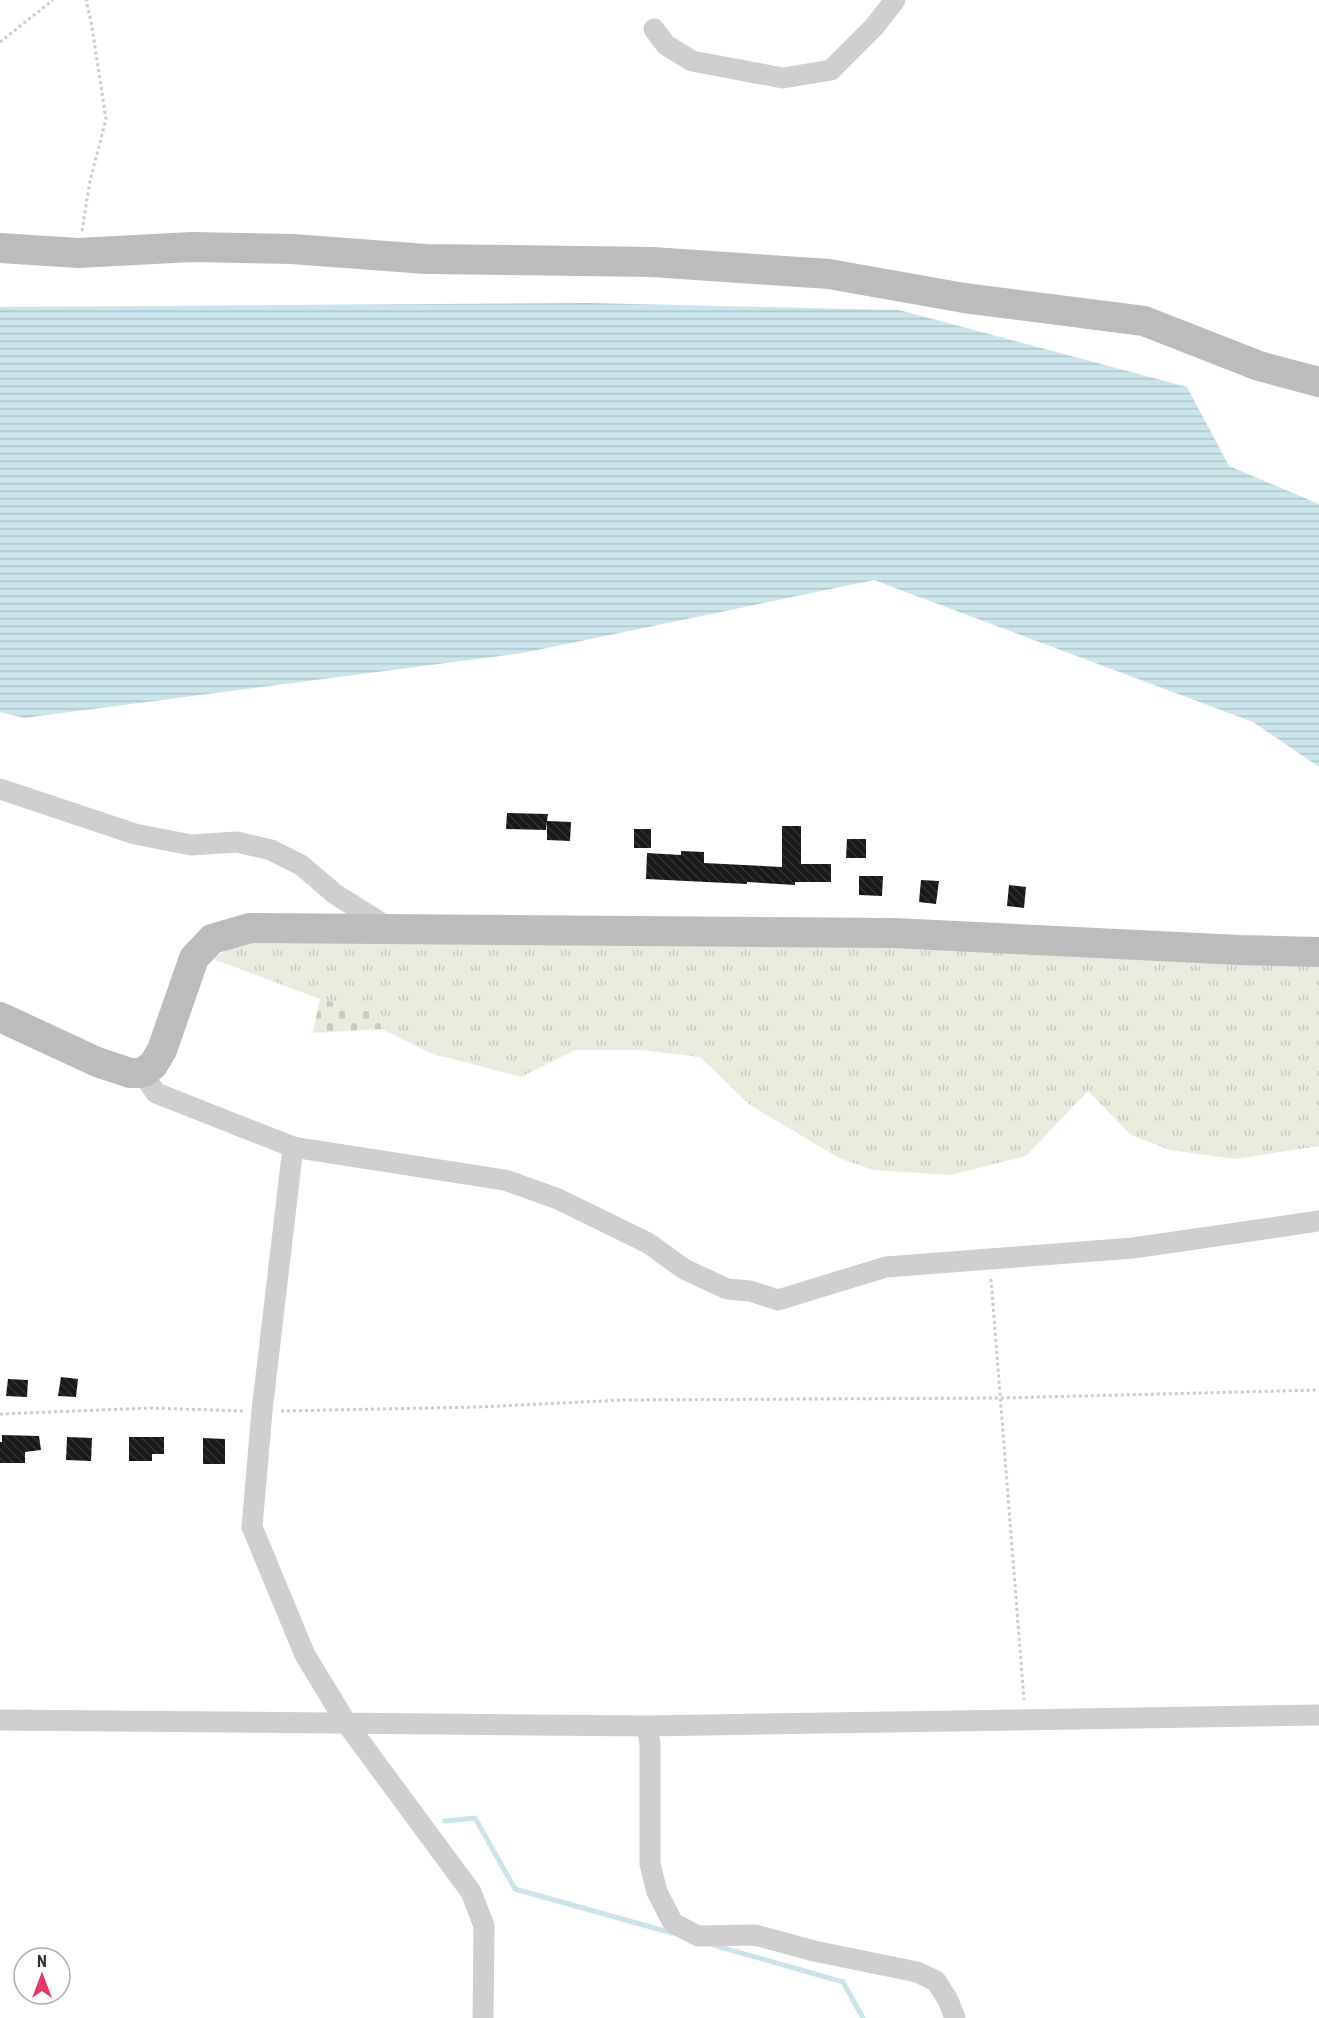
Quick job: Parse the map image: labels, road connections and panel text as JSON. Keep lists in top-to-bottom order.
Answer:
{
  "north": "top"
}
